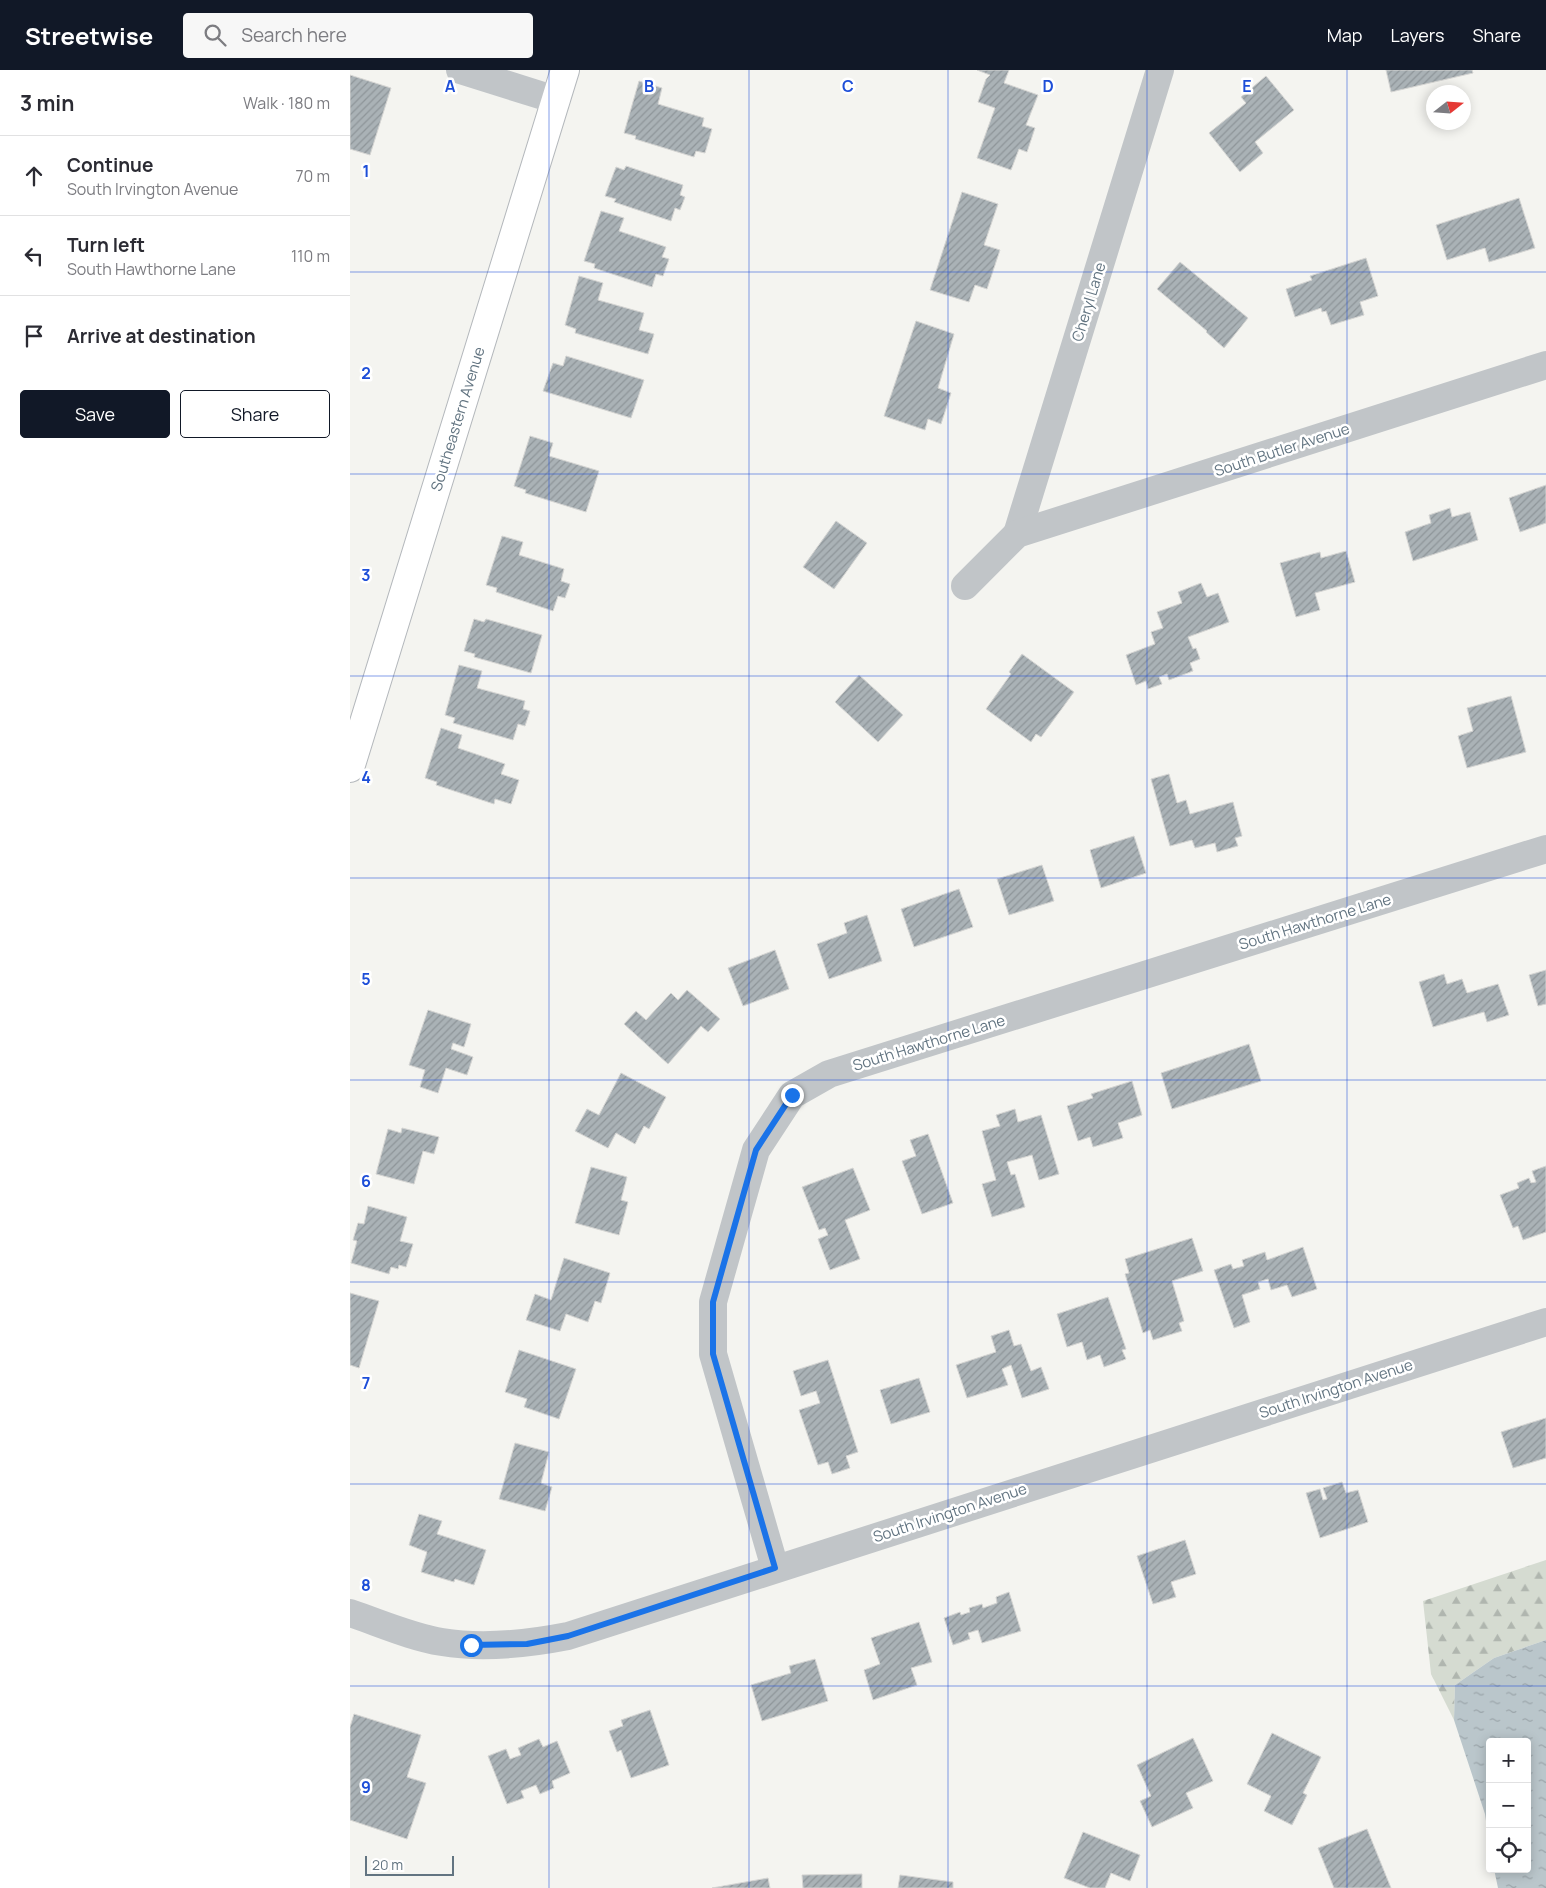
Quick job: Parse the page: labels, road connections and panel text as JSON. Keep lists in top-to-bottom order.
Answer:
{
  "streets": {
    "main road": ["Southeastern Avenue"],
    "street": [
      "Cheryl Lane",
      "South Butler Avenue",
      "South Hawthorne Lane",
      "South Irvington Avenue"
    ]
  },
  "crossings": [
    ["Cheryl Lane", "South Butler Avenue"],
    ["South Hawthorne Lane", "South Irvington Avenue"]
  ],
  "scale_bar": "20 m",
  "north": "right",
  "page": {
    "header": "Streetwise",
    "search": "Search here",
    "nav": ["Map", "Layers", "Share"],
    "heading": ["3 min", "Walk · 180 m"],
    "list": [
      ["Continue", "South Irvington Avenue", "70 m"],
      ["Turn left", "South Hawthorne Lane", "110 m"],
      "Arrive at destination"
    ],
    "buttons": ["Save", "Share"],
    "map_buttons": ["+", "−"],
    "scale": "20 m"
  },
  "grid": {
    "columns": [
      "A",
      "B",
      "C",
      "D",
      "E"
    ],
    "rows": [
      "1",
      "2",
      "3",
      "4",
      "5",
      "6",
      "7",
      "8",
      "9"
    ]
  }
}
